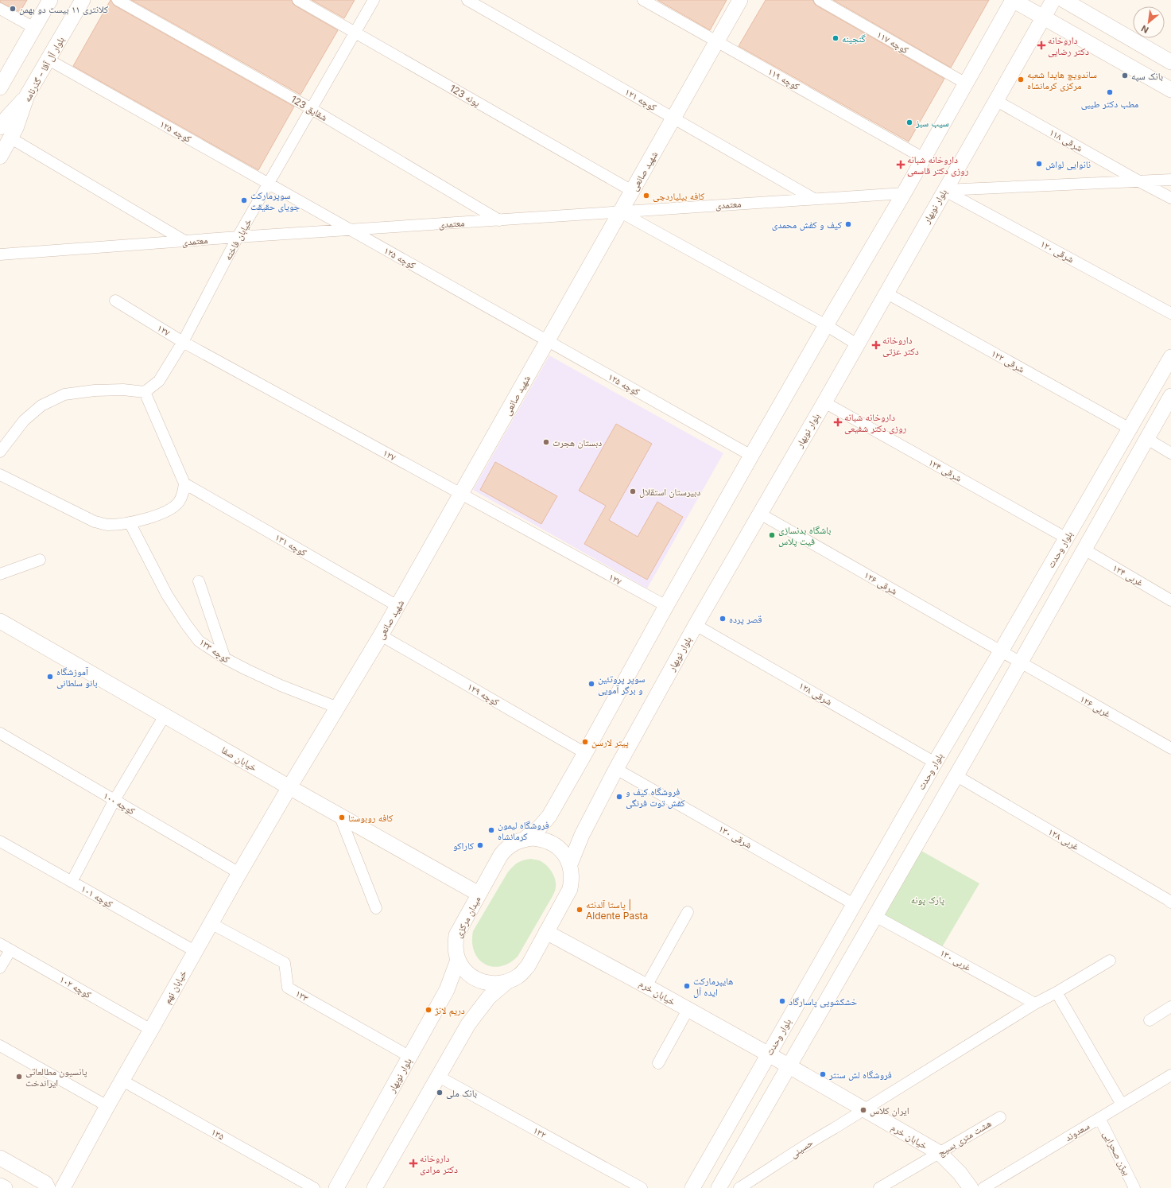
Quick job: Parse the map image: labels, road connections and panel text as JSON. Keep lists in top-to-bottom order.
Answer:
{
  "streets": {
    "street": [
      "کوچه ۱۱۷",
      "بلوار آل آقا - گذرنامه",
      "کوچه ۱۱۹",
      "123 پونه",
      "کوچه ۱۲۱",
      "123 شقایق",
      "کوچه ۱۲۵",
      "۱۱۸ شرقی",
      "شهید صانعی",
      "معتمدی",
      "بلوار نوبهار",
      "خیابان فاخته",
      "۱۲۰ شرقی",
      "۱۲۷",
      "۱۲۲ شرقی",
      "۱۲۴ شرقی",
      "کوچه ۱۳۱",
      "بلوار وحدت",
      "۱۲۴ غربی",
      "۱۲۶ شرقی",
      "کوچه ۱۳۳",
      "۱۲۸ شرقی",
      "کوچه ۱۲۹",
      "۱۲۶ غربی",
      "خیابان صفا",
      "کوچه ۱۰۰",
      "۱۳۰ شرقی",
      "۱۲۸ غربی",
      "کوچه ۱۰۱",
      "میدان مرکزی",
      "۱۳۰ غربی",
      "کوچه ۱۰۲",
      "خیابان نهم",
      "خیابان خرم",
      "۱۳۳",
      "سعدوند",
      "۱۳۲",
      "۱۳۵",
      "هشت متری بسیج",
      "حسینی",
      "بیژن صحرایی"
    ]
  },
  "crossings": [
    ["بلوار آل آقا - گذرنامه", "کوچه ۱۲۵"],
    ["کوچه ۱۱۹", "شهید صانعی"],
    ["123 پونه", "شهید صانعی"],
    ["123 پونه", "خیابان فاخته"],
    ["کوچه ۱۲۱", "شهید صانعی"],
    ["کوچه ۱۲۱", "معتمدی"],
    ["123 شقایق", "معتمدی"],
    ["123 شقایق", "خیابان فاخته"],
    ["کوچه ۱۲۵", "شهید صانعی"],
    ["کوچه ۱۲۵", "معتمدی"],
    ["کوچه ۱۲۵", "خیابان فاخته"],
    ["۱۱۸ شرقی", "بلوار نوبهار"],
    ["شهید صانعی", "معتمدی"],
    ["شهید صانعی", "۱۲۷"],
    ["شهید صانعی", "کوچه ۱۳۱"],
    ["شهید صانعی", "کوچه ۱۳۳"],
    ["شهید صانعی", "کوچه ۱۲۹"],
    ["شهید صانعی", "خیابان صفا"],
    ["شهید صانعی", "خیابان نهم"],
    ["معتمدی", "خیابان فاخته"],
    ["بلوار نوبهار", "۱۲۰ شرقی"],
    ["بلوار نوبهار", "۱۲۲ شرقی"],
    ["بلوار نوبهار", "۱۲۴ شرقی"],
    ["بلوار نوبهار", "۱۲۶ شرقی"],
    ["بلوار نوبهار", "۱۲۸ شرقی"],
    ["بلوار نوبهار", "۱۳۰ شرقی"],
    ["بلوار نوبهار", "میدان مرکزی"],
    ["بلوار نوبهار", "۱۳۳"],
    ["خیابان فاخته", "۱۲۷"],
    ["۱۲۲ شرقی", "بلوار وحدت"],
    ["۱۲۴ شرقی", "بلوار وحدت"],
    ["بلوار وحدت", "۱۲۶ شرقی"],
    ["بلوار وحدت", "۱۲۸ شرقی"],
    ["بلوار وحدت", "۱۳۰ شرقی"],
    ["بلوار وحدت", "خیابان خرم"],
    ["۱۲۶ شرقی", "۱۲۶ غربی"],
    ["خیابان صفا", "میدان مرکزی"],
    ["خیابان صفا", "خیابان نهم"],
    ["کوچه ۱۰۰", "خیابان نهم"],
    ["کوچه ۱۰۱", "خیابان نهم"],
    ["میدان مرکزی", "خیابان خرم"],
    ["۱۳۰ غربی", "حسینی"],
    ["کوچه ۱۰۲", "خیابان نهم"],
    ["خیابان نهم", "۱۳۳"],
    ["خیابان نهم", "۱۳۵"],
    ["خیابان خرم", "هشت متری بسیج"],
    ["خیابان خرم", "حسینی"],
    ["سعدوند", "بیژن صحرایی"]
  ],
  "parks": ["پارک پونه"],
  "places": {
    "other": [
      "کلانتری ۱۱ بیست دو بهمن",
      "گنجینه",
      "بانک سپه",
      "ساندویچ هایدا شعبه مرکزی کرمانشاه",
      "مطب دکتر طیبی",
      "سیب سبز",
      "نانوایی لواش",
      "کافه بیلیاردچی",
      "سوپرمارکت جویای حقیقت",
      "کیف و کفش محمدی",
      "دبستان هجرت",
      "دبیرستان استقلال",
      "باشگاه بدنسازی فیت پلاس",
      "قصر پرده",
      "آموزشگاه بانو سلطانی",
      "سوپر پروتئین و برگر آمویی",
      "پیتر لارسن",
      "فروشگاه کیف و کفش توت فرنگی",
      "کافه روبوستا",
      "فروشگاه لیمون کرمانشاه",
      "کاراکو",
      "پاستا آلدنته | Aldente Pasta",
      "هایپرمارکت ایده آل",
      "خشکشویی پاسارگاد",
      "دریم لانژ",
      "فروشگاه لش سنتر",
      "پانسیون مطالعاتی ایراندخت",
      "بانک ملی",
      "ایران کلاس"
    ],
    "health": [
      "داروخانه دکتر رضایی",
      "داروخانه شبانه روزی دکتر قاسمی",
      "داروخانه دکتر عزتی",
      "داروخانه شبانه روزی دکتر شفیعی",
      "داروخانه دکتر مرادی"
    ]
  },
  "north": "bottom left"
}
